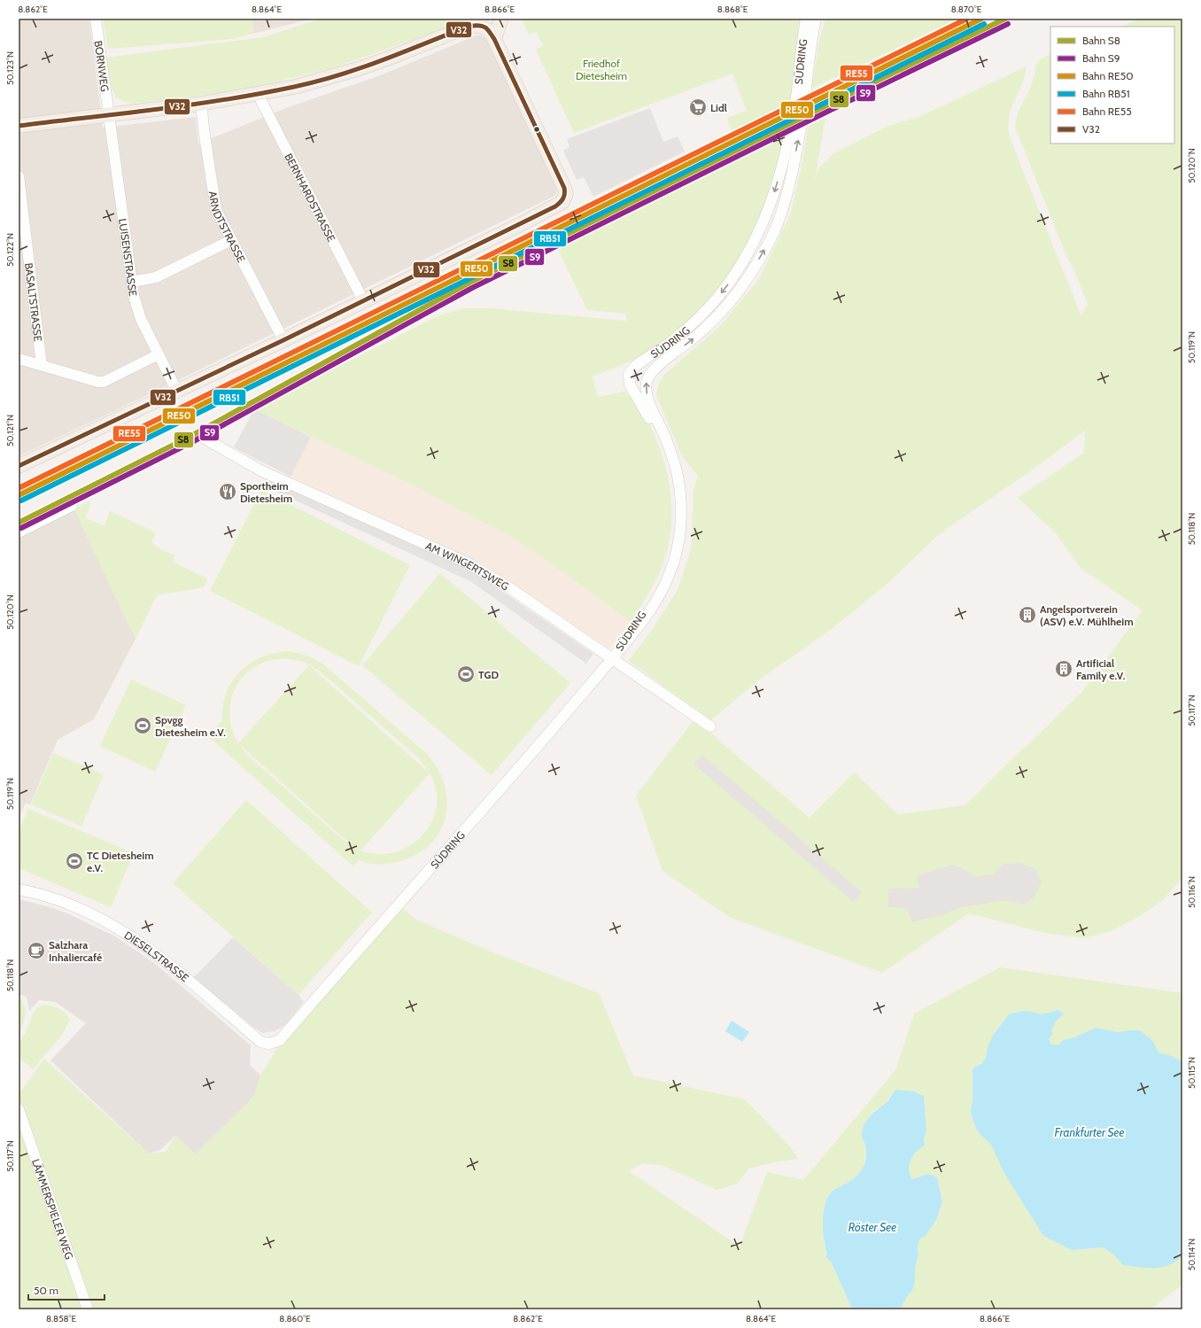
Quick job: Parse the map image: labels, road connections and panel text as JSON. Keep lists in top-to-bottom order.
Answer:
{
  "streets": {
    "street": [
      "SÜDRING",
      "BORNWEG",
      "BERNHARDSTRASSE",
      "ARNDTSTRASSE",
      "LUISENSTRASSE",
      "BASALTSTRASSE",
      "AM WINGERTSWEG",
      "DIESELSTRASSE",
      "LÄMMERSPIELER WEG"
    ]
  },
  "crossings": [
    ["SÜDRING", "AM WINGERTSWEG"],
    ["SÜDRING", "DIESELSTRASSE"],
    ["BORNWEG", "LUISENSTRASSE"]
  ],
  "water": ["Frankfurter See", "Röster See"],
  "parks": ["Friedhof Dietesheim"],
  "places": {
    "supermarket": ["Lidl"],
    "restaurant": ["Sportheim Dietesheim"],
    "building": ["Angelsportverein (ASV) e.V. Mühlheim", "Artificial Family e.V."],
    "sports": ["TGD", "Spvgg Dietesheim e.V.", "TC Dietesheim e.V."],
    "cafe": ["Salzhara Inhaliercafé"]
  },
  "lines": [
    "rail line S8",
    "rail line RE50",
    "rail line RE55",
    "rail line S9",
    "rail line RB51",
    "transit line V32"
  ],
  "legend": [
    "Bahn S8",
    "Bahn S9",
    "Bahn RE50",
    "Bahn RB51",
    "Bahn RE55",
    "V32"
  ],
  "scale_bar": "50 m",
  "coordinates": [
    "8.862°E",
    "8.864°E",
    "8.866°E",
    "8.868°E",
    "8.870°E",
    "50.123°N",
    "50.120°N",
    "50.122°N",
    "50.119°N",
    "50.121°N",
    "50.118°N",
    "50.117°N",
    "50.116°N",
    "50.115°N",
    "50.114°N",
    "8.858°E",
    "8.860°E"
  ]
}
